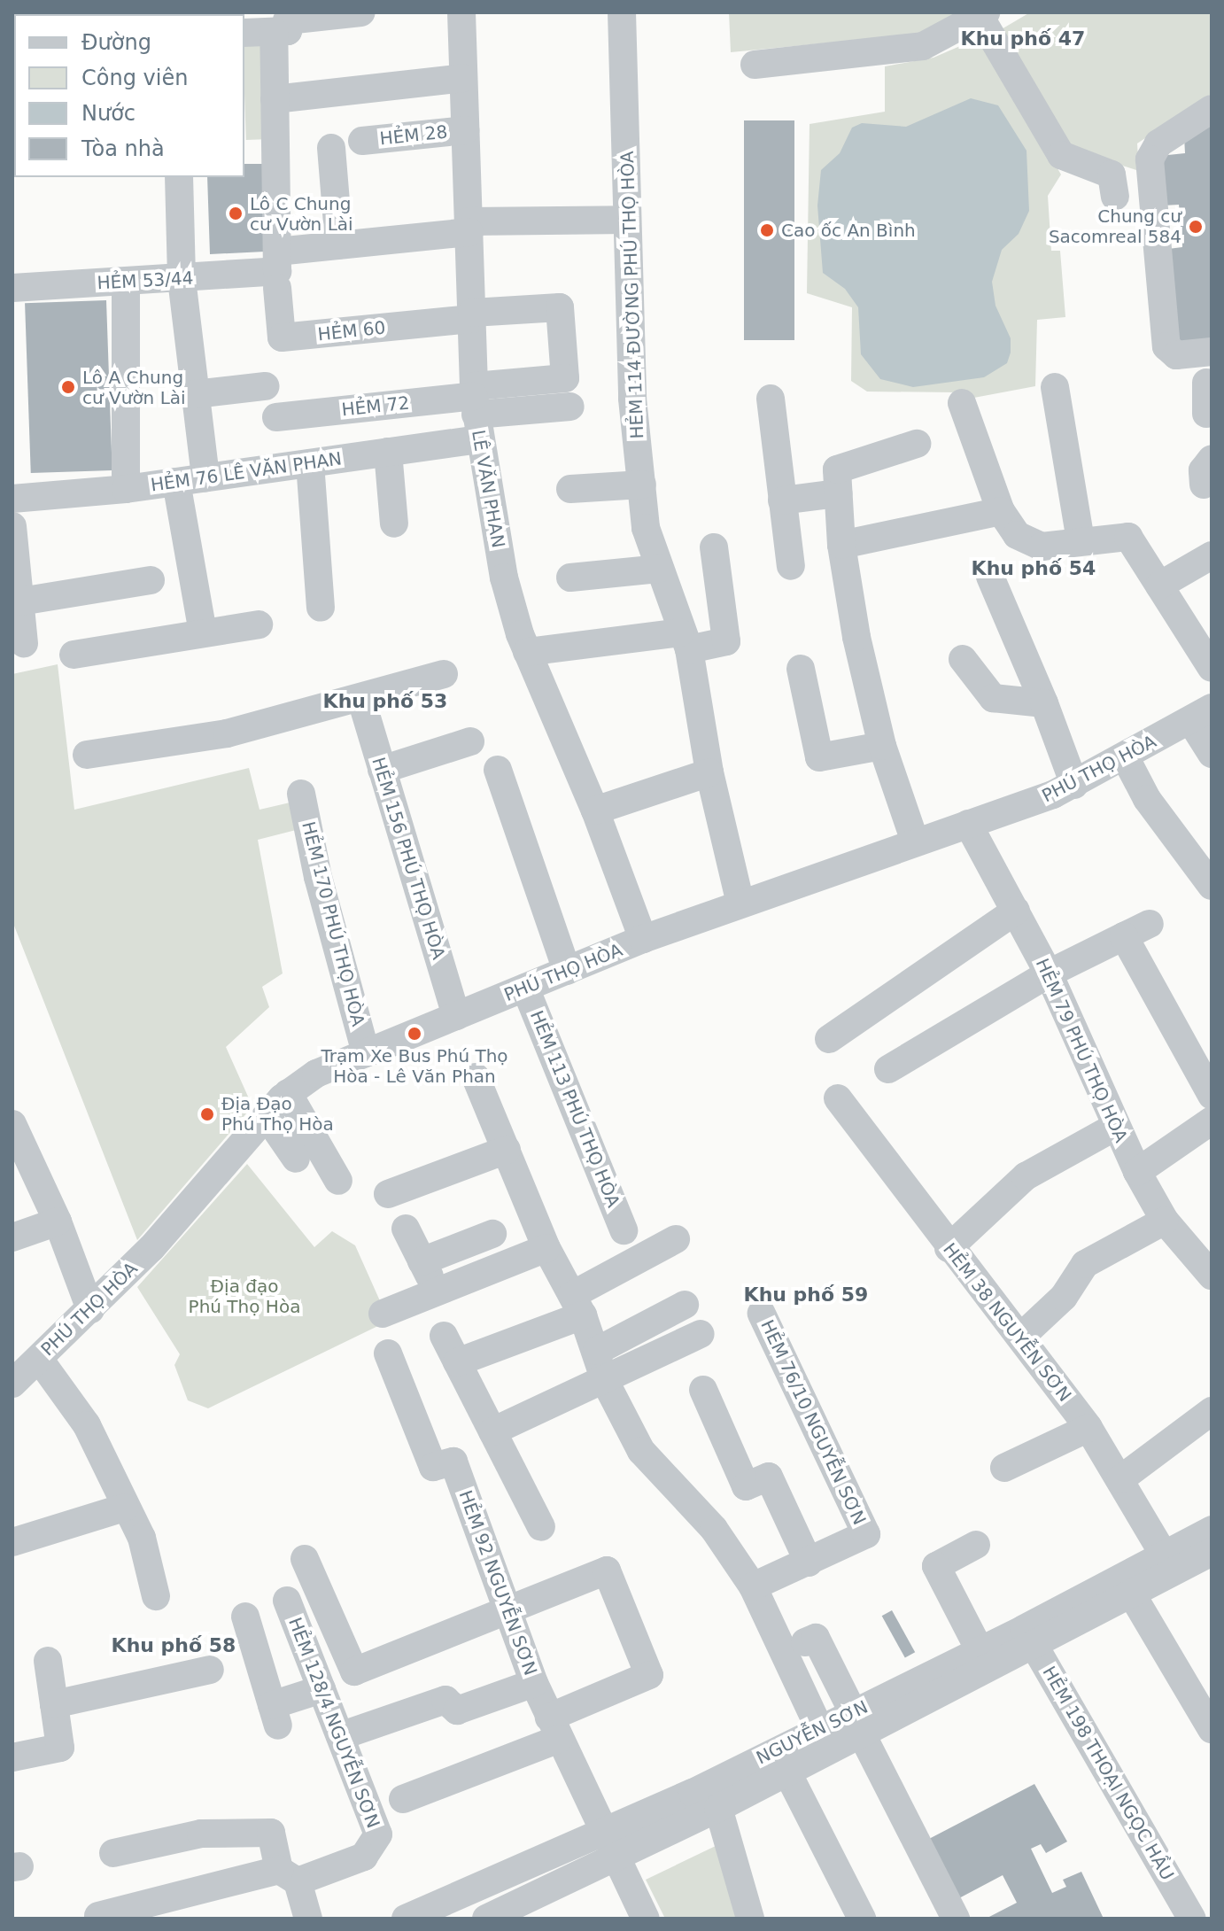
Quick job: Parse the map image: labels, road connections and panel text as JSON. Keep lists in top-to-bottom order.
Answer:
{
  "streets": {
    "street": [
      "HẺM 28",
      "HẺM 53/44",
      "HẺM 114 ĐƯỜNG PHÚ THỌ HÒA",
      "HẺM 60",
      "HẺM 72",
      "HẺM 76 LÊ VĂN PHAN",
      "LÊ VĂN PHAN",
      "PHÚ THỌ HÒA",
      "HẺM 156 PHÚ THỌ HÒA",
      "HẺM 170 PHÚ THỌ HÒA",
      "HẺM 79 PHÚ THỌ HÒA",
      "HẺM 113 PHÚ THỌ HÒA",
      "HẺM 38 NGUYỄN SƠN",
      "HẺM 76/10 NGUYỄN SƠN",
      "HẺM 92 NGUYỄN SƠN",
      "HẺM 128/4 NGUYỄN SƠN",
      "NGUYỄN SƠN",
      "HẺM 198 THOẠI NGỌC HẦU"
    ]
  },
  "crossings": [
    ["HẺM 28", "LÊ VĂN PHAN"],
    ["HẺM 53/44", "HẺM 114 ĐƯỜNG PHÚ THỌ HÒA"],
    ["HẺM 53/44", "HẺM 60"],
    ["HẺM 53/44", "LÊ VĂN PHAN"],
    ["HẺM 114 ĐƯỜNG PHÚ THỌ HÒA", "PHÚ THỌ HÒA"],
    ["HẺM 60", "LÊ VĂN PHAN"],
    ["HẺM 72", "HẺM 76 LÊ VĂN PHAN"],
    ["HẺM 72", "LÊ VĂN PHAN"],
    ["HẺM 76 LÊ VĂN PHAN", "LÊ VĂN PHAN"],
    ["LÊ VĂN PHAN", "PHÚ THỌ HÒA"],
    ["PHÚ THỌ HÒA", "HẺM 156 PHÚ THỌ HÒA"],
    ["PHÚ THỌ HÒA", "HẺM 170 PHÚ THỌ HÒA"],
    ["PHÚ THỌ HÒA", "HẺM 79 PHÚ THỌ HÒA"],
    ["PHÚ THỌ HÒA", "HẺM 113 PHÚ THỌ HÒA"],
    ["HẺM 38 NGUYỄN SƠN", "NGUYỄN SƠN"],
    ["HẺM 92 NGUYỄN SƠN", "NGUYỄN SƠN"],
    ["NGUYỄN SƠN", "HẺM 198 THOẠI NGỌC HẦU"]
  ],
  "districts": [
    "Khu phố 47",
    "Khu phố 54",
    "Khu phố 53",
    "Khu phố 59",
    "Khu phố 58"
  ],
  "parks": ["Địa đạo Phú Thọ Hòa"],
  "places": [
    "Lô C Chung cư Vườn Lài",
    "Chung cư Sacomreal 584",
    "Cao ốc An Bình",
    "Lô A Chung cư Vườn Lài",
    "Trạm Xe Bus Phú Thọ Hòa - Lê Văn Phan",
    "Địa Đạo Phú Thọ Hòa"
  ],
  "legend": [
    "Đường",
    "Công viên",
    "Nước",
    "Tòa nhà"
  ]
}
